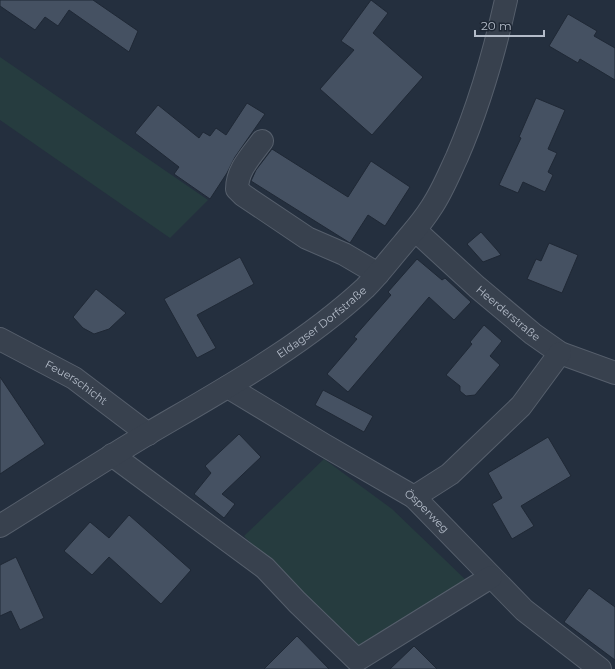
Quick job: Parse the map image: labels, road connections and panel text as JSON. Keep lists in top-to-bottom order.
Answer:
{
  "streets": {
    "street": [
      "Heerderstraße",
      "Eldagser Dorfstraße",
      "Feuerschicht",
      "Ösperweg"
    ]
  },
  "crossings": [
    ["Heerderstraße", "Eldagser Dorfstraße"],
    ["Eldagser Dorfstraße", "Feuerschicht"],
    ["Eldagser Dorfstraße", "Ösperweg"]
  ],
  "scale_bar": "20 m"
}
